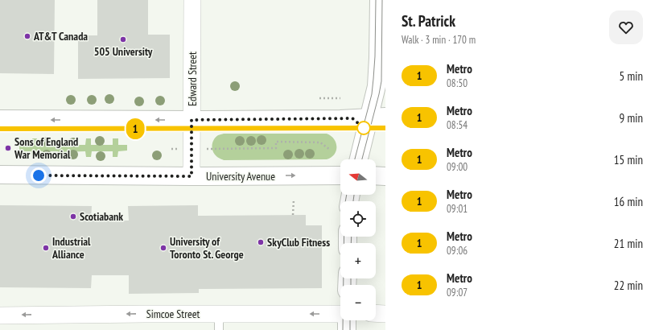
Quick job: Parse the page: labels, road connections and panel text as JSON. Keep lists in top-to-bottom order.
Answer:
{
  "streets": {
    "main road": ["University Avenue"],
    "street": ["Edward Street", "Simcoe Street"]
  },
  "crossings": [
    ["Edward Street", "University Avenue"]
  ],
  "one_way": ["Simcoe Street"],
  "places": [
    "AT&T Canada",
    "505 University",
    "Sons of England War Memorial",
    "Scotiabank",
    "SkyClub Fitness",
    "Industrial Alliance",
    "University of Toronto St. George"
  ],
  "lines": ["metro line 1"],
  "north": "left",
  "page": {
    "on_map": "1",
    "heading": ["St. Patrick", "Walk · 3 min · 170 m"],
    "list": [
      {
        "mark": "1",
        "name": "Metro",
        "note": "08:50",
        "value": "5 min"
      },
      {
        "mark": "1",
        "name": "Metro",
        "note": "08:54",
        "value": "9 min"
      },
      {
        "mark": "1",
        "name": "Metro",
        "note": "09:00",
        "value": "15 min"
      },
      {
        "mark": "1",
        "name": "Metro",
        "note": "09:01",
        "value": "16 min"
      },
      {
        "mark": "1",
        "name": "Metro",
        "note": "09:06",
        "value": "21 min"
      },
      {
        "mark": "1",
        "name": "Metro",
        "note": "09:07",
        "value": "22 min"
      }
    ],
    "map_buttons": ["+", "−"]
  }
}
